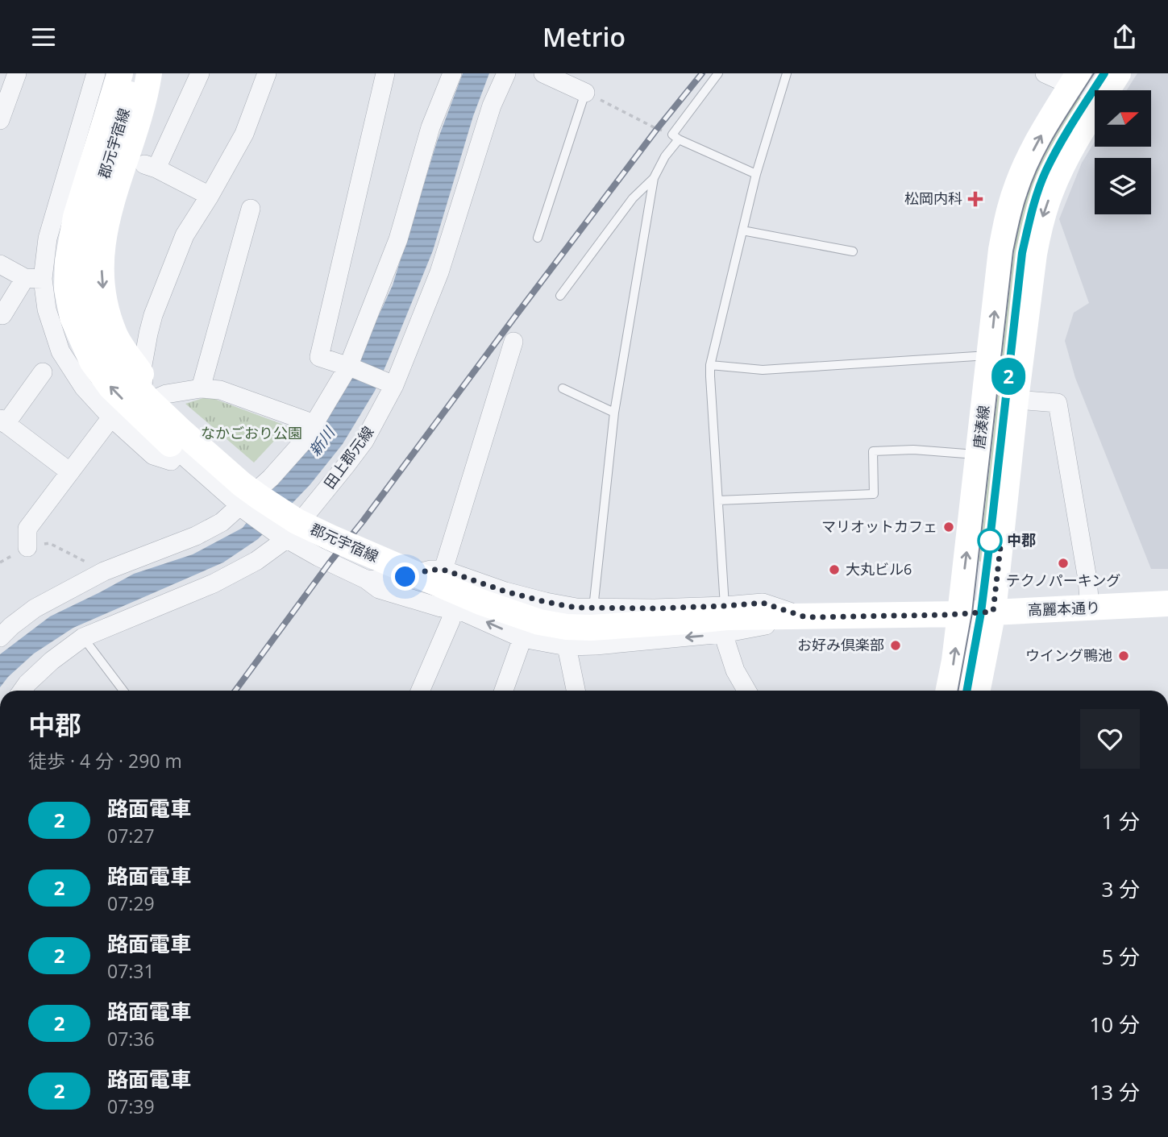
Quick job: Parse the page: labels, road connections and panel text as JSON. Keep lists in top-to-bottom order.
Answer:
{
  "streets": {
    "street": [
      "郡元宇宿線",
      "唐湊線",
      "田上郡元線",
      "高麗本通り"
    ]
  },
  "crossings": [
    ["郡元宇宿線", "唐湊線"],
    ["郡元宇宿線", "高麗本通り"],
    ["唐湊線", "高麗本通り"]
  ],
  "water": ["新川"],
  "parks": ["なかごおり公園"],
  "places": {
    "health": ["松岡内科"],
    "other": [
      "マリオットカフェ",
      "中郡",
      "テクノパーキング",
      "大丸ビル6",
      "お好み倶楽部",
      "ウイング鴨池"
    ]
  },
  "lines": ["tram line 2"],
  "north": "right",
  "page": {
    "header": "Metrio",
    "on_map": "2",
    "heading": ["中郡", "徒歩 · 4 分 · 290 m"],
    "list": [
      {
        "mark": "2",
        "name": "路面電車",
        "note": "07:27",
        "value": "1 分"
      },
      {
        "mark": "2",
        "name": "路面電車",
        "note": "07:29",
        "value": "3 分"
      },
      {
        "mark": "2",
        "name": "路面電車",
        "note": "07:31",
        "value": "5 分"
      },
      {
        "mark": "2",
        "name": "路面電車",
        "note": "07:36",
        "value": "10 分"
      },
      {
        "mark": "2",
        "name": "路面電車",
        "note": "07:39",
        "value": "13 分"
      }
    ]
  }
}
